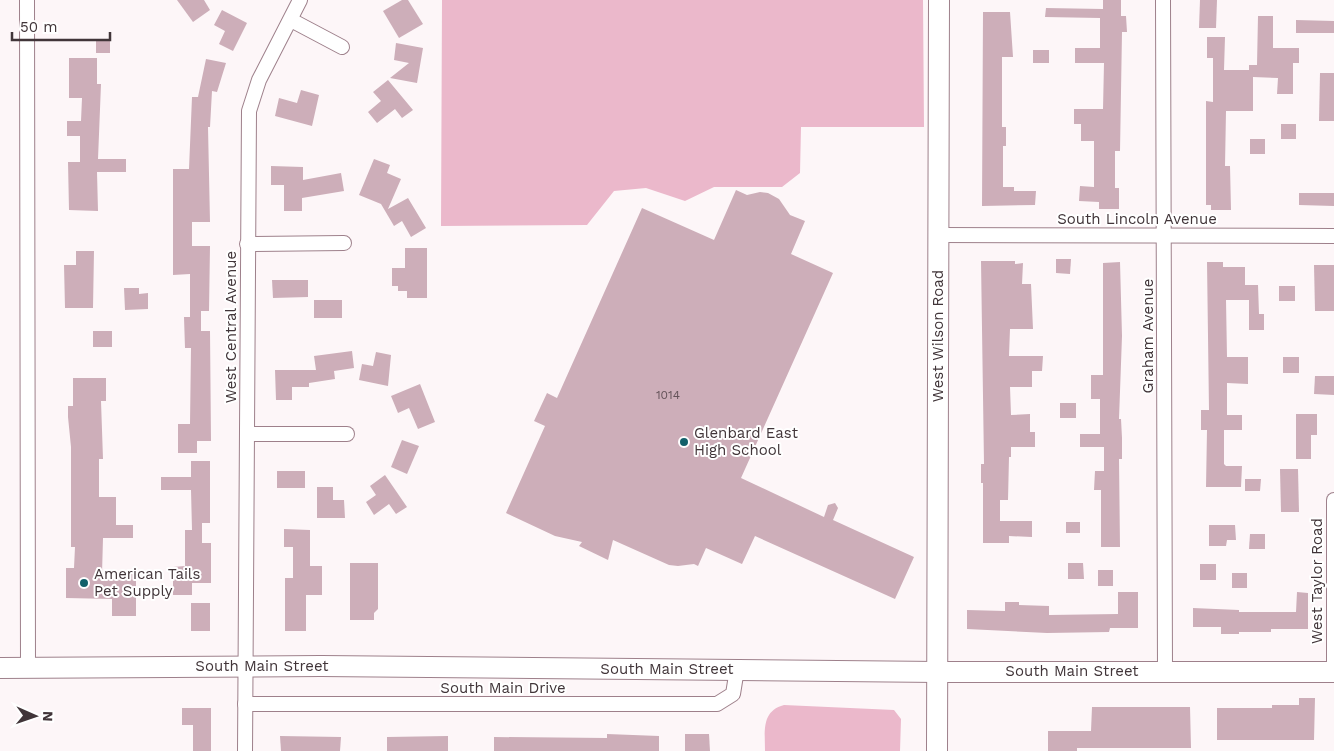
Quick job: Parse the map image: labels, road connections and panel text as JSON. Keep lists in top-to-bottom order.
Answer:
{
  "streets": {
    "main road": ["West Wilson Road", "South Main Street"],
    "street": [
      "South Lincoln Avenue",
      "West Central Avenue",
      "Graham Avenue",
      "West Taylor Road",
      "South Main Drive"
    ]
  },
  "crossings": [
    ["South Lincoln Avenue", "West Wilson Road"],
    ["South Lincoln Avenue", "Graham Avenue"],
    ["West Central Avenue", "South Main Street"],
    ["West Central Avenue", "South Main Drive"],
    ["West Wilson Road", "South Main Street"],
    ["Graham Avenue", "South Main Street"],
    ["South Main Street", "South Main Drive"]
  ],
  "places": ["Glenbard East High School", "American Tails Pet Supply"],
  "house_numbers": ["1014"],
  "scale_bar": "50 m",
  "north": "right"
}
